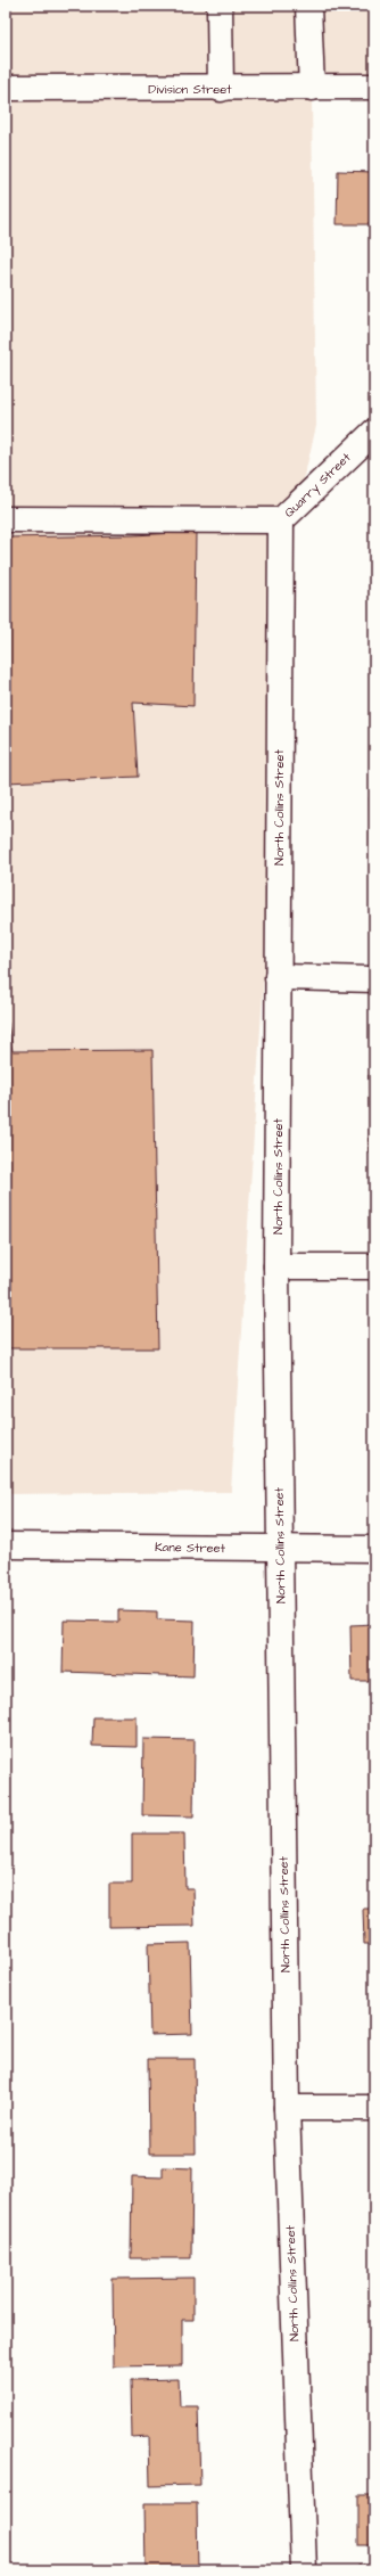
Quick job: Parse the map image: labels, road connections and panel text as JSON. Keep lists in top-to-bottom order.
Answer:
{
  "streets": {
    "street": [
      "Division Street",
      "Quarry Street",
      "North Collins Street",
      "Kane Street"
    ]
  },
  "crossings": [
    ["Quarry Street", "North Collins Street"],
    ["North Collins Street", "Kane Street"]
  ]
}
